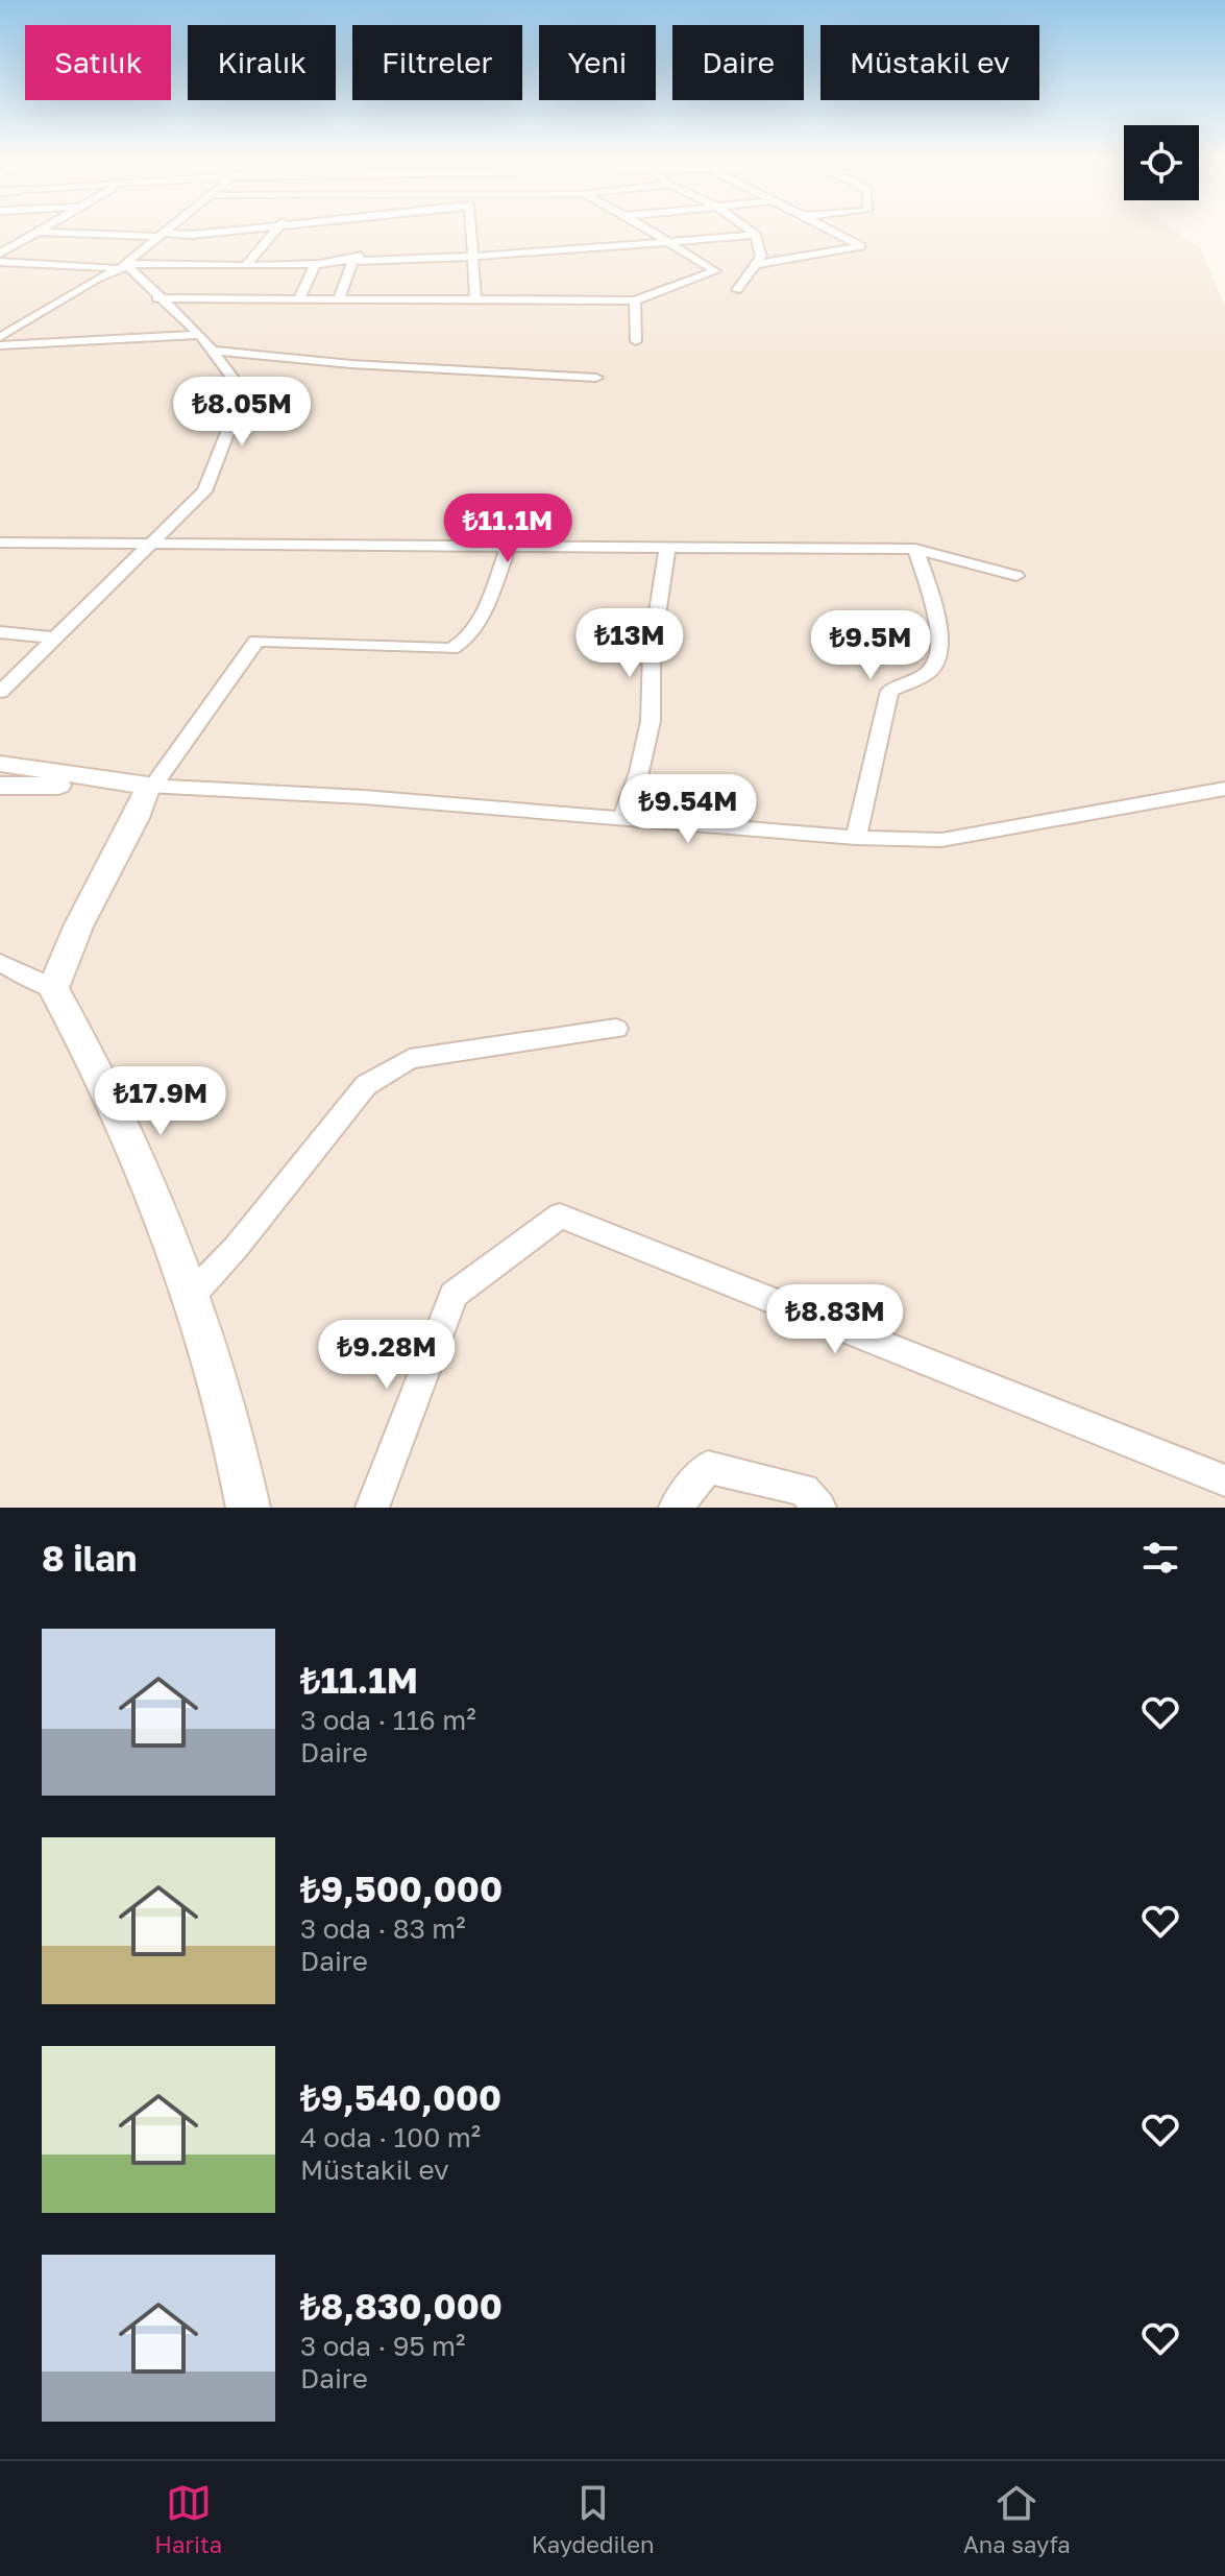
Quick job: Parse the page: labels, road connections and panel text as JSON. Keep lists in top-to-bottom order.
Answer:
{
  "page": {
    "chip": [
      "Satılık",
      "Kiralık",
      "Filtreler",
      "Yeni",
      "Daire",
      "Müstakil ev"
    ],
    "price": [
      "₺8.05M",
      "₺11.1M",
      "₺13M",
      "₺9.5M",
      "₺9.54M",
      "₺17.9M",
      "₺8.83M",
      "₺9.28M"
    ],
    "heading": "8 ilan",
    "list": [
      {
        "name": "₺11.1M",
        "note": "3 oda · 116 m² · Daire"
      },
      {
        "name": "₺9,500,000",
        "note": "3 oda · 83 m² · Daire"
      },
      {
        "name": "₺9,540,000",
        "note": "4 oda · 100 m² · Müstakil ev"
      },
      {
        "name": "₺8,830,000",
        "note": "3 oda · 95 m² · Daire"
      }
    ],
    "tabs": ["Harita", "Kaydedilen", "Ana sayfa"]
  }
}
